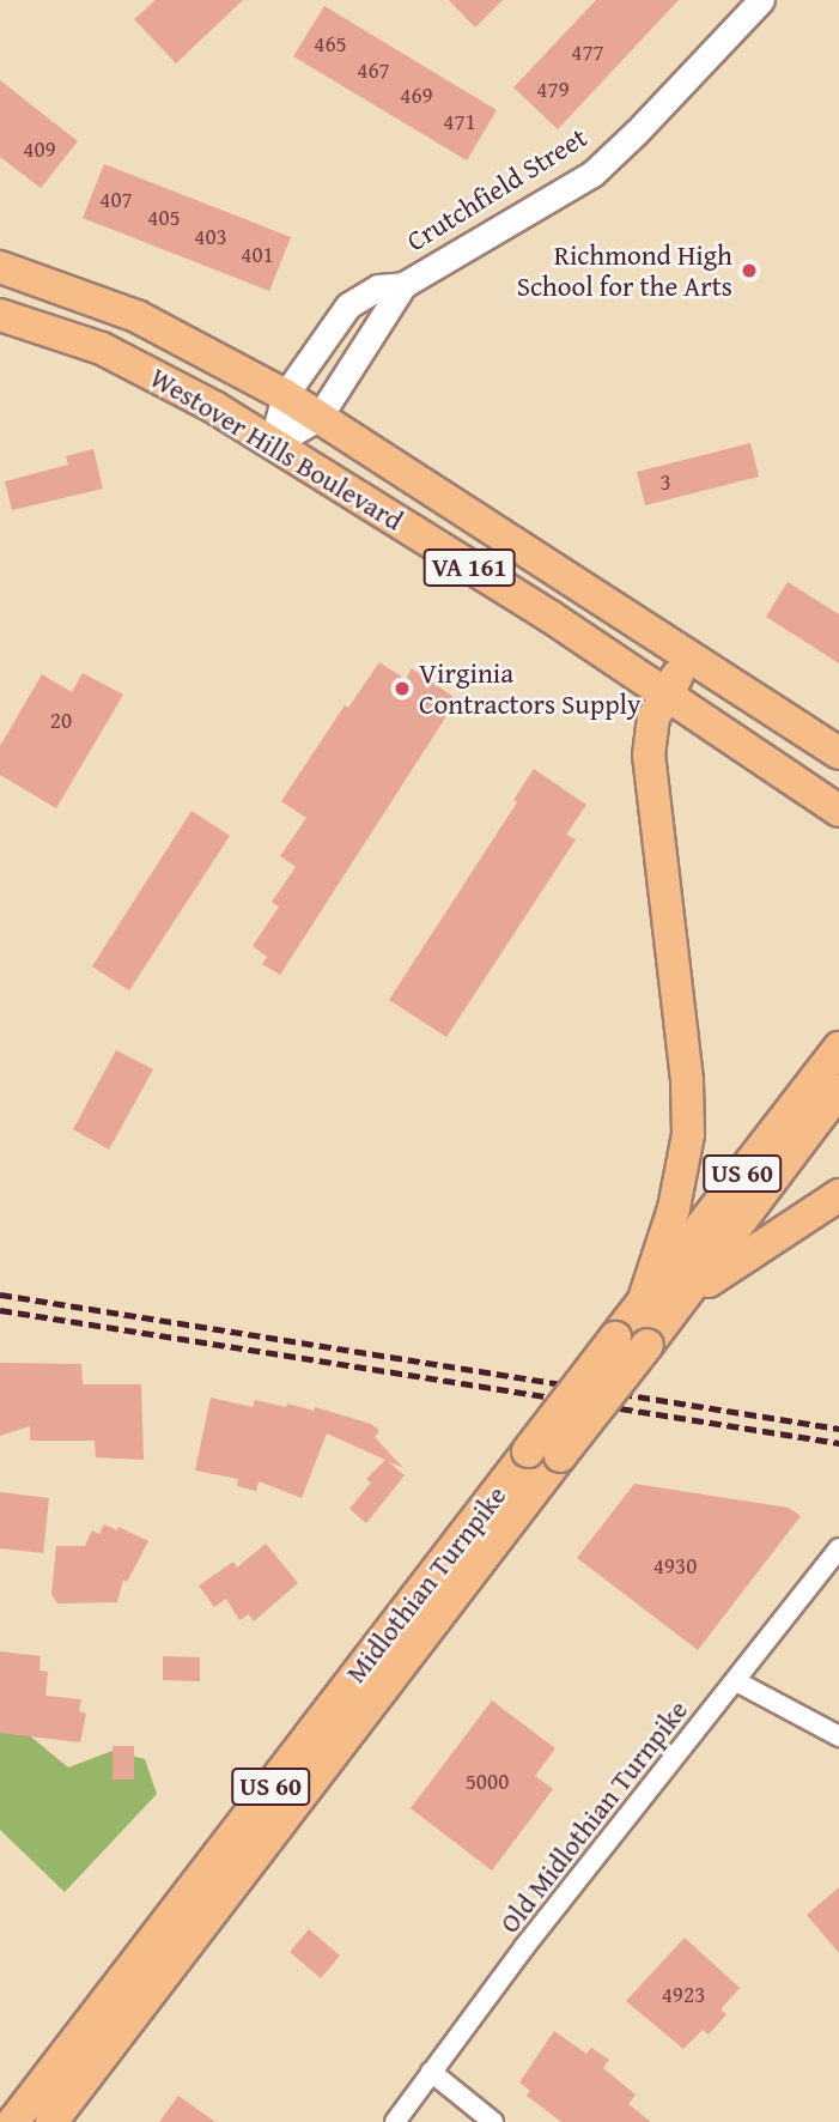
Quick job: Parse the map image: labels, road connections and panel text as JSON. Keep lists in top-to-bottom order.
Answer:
{
  "streets": {
    "main road": [
      "Westover Hills Boulevard",
      "VA 161",
      "US 60",
      "Midlothian Turnpike"
    ],
    "street": ["Crutchfield Street", "Old Midlothian Turnpike"]
  },
  "crossings": [
    ["Crutchfield Street", "Westover Hills Boulevard"],
    ["Westover Hills Boulevard", "VA 161"]
  ],
  "places": ["Richmond High School for the Arts", "Virginia Contractors Supply"],
  "house_numbers": [
    "465",
    "477",
    "467",
    "479",
    "469",
    "471",
    "409",
    "407",
    "405",
    "403",
    "401",
    "3",
    "20",
    "4930",
    "5000",
    "4923"
  ]
}
